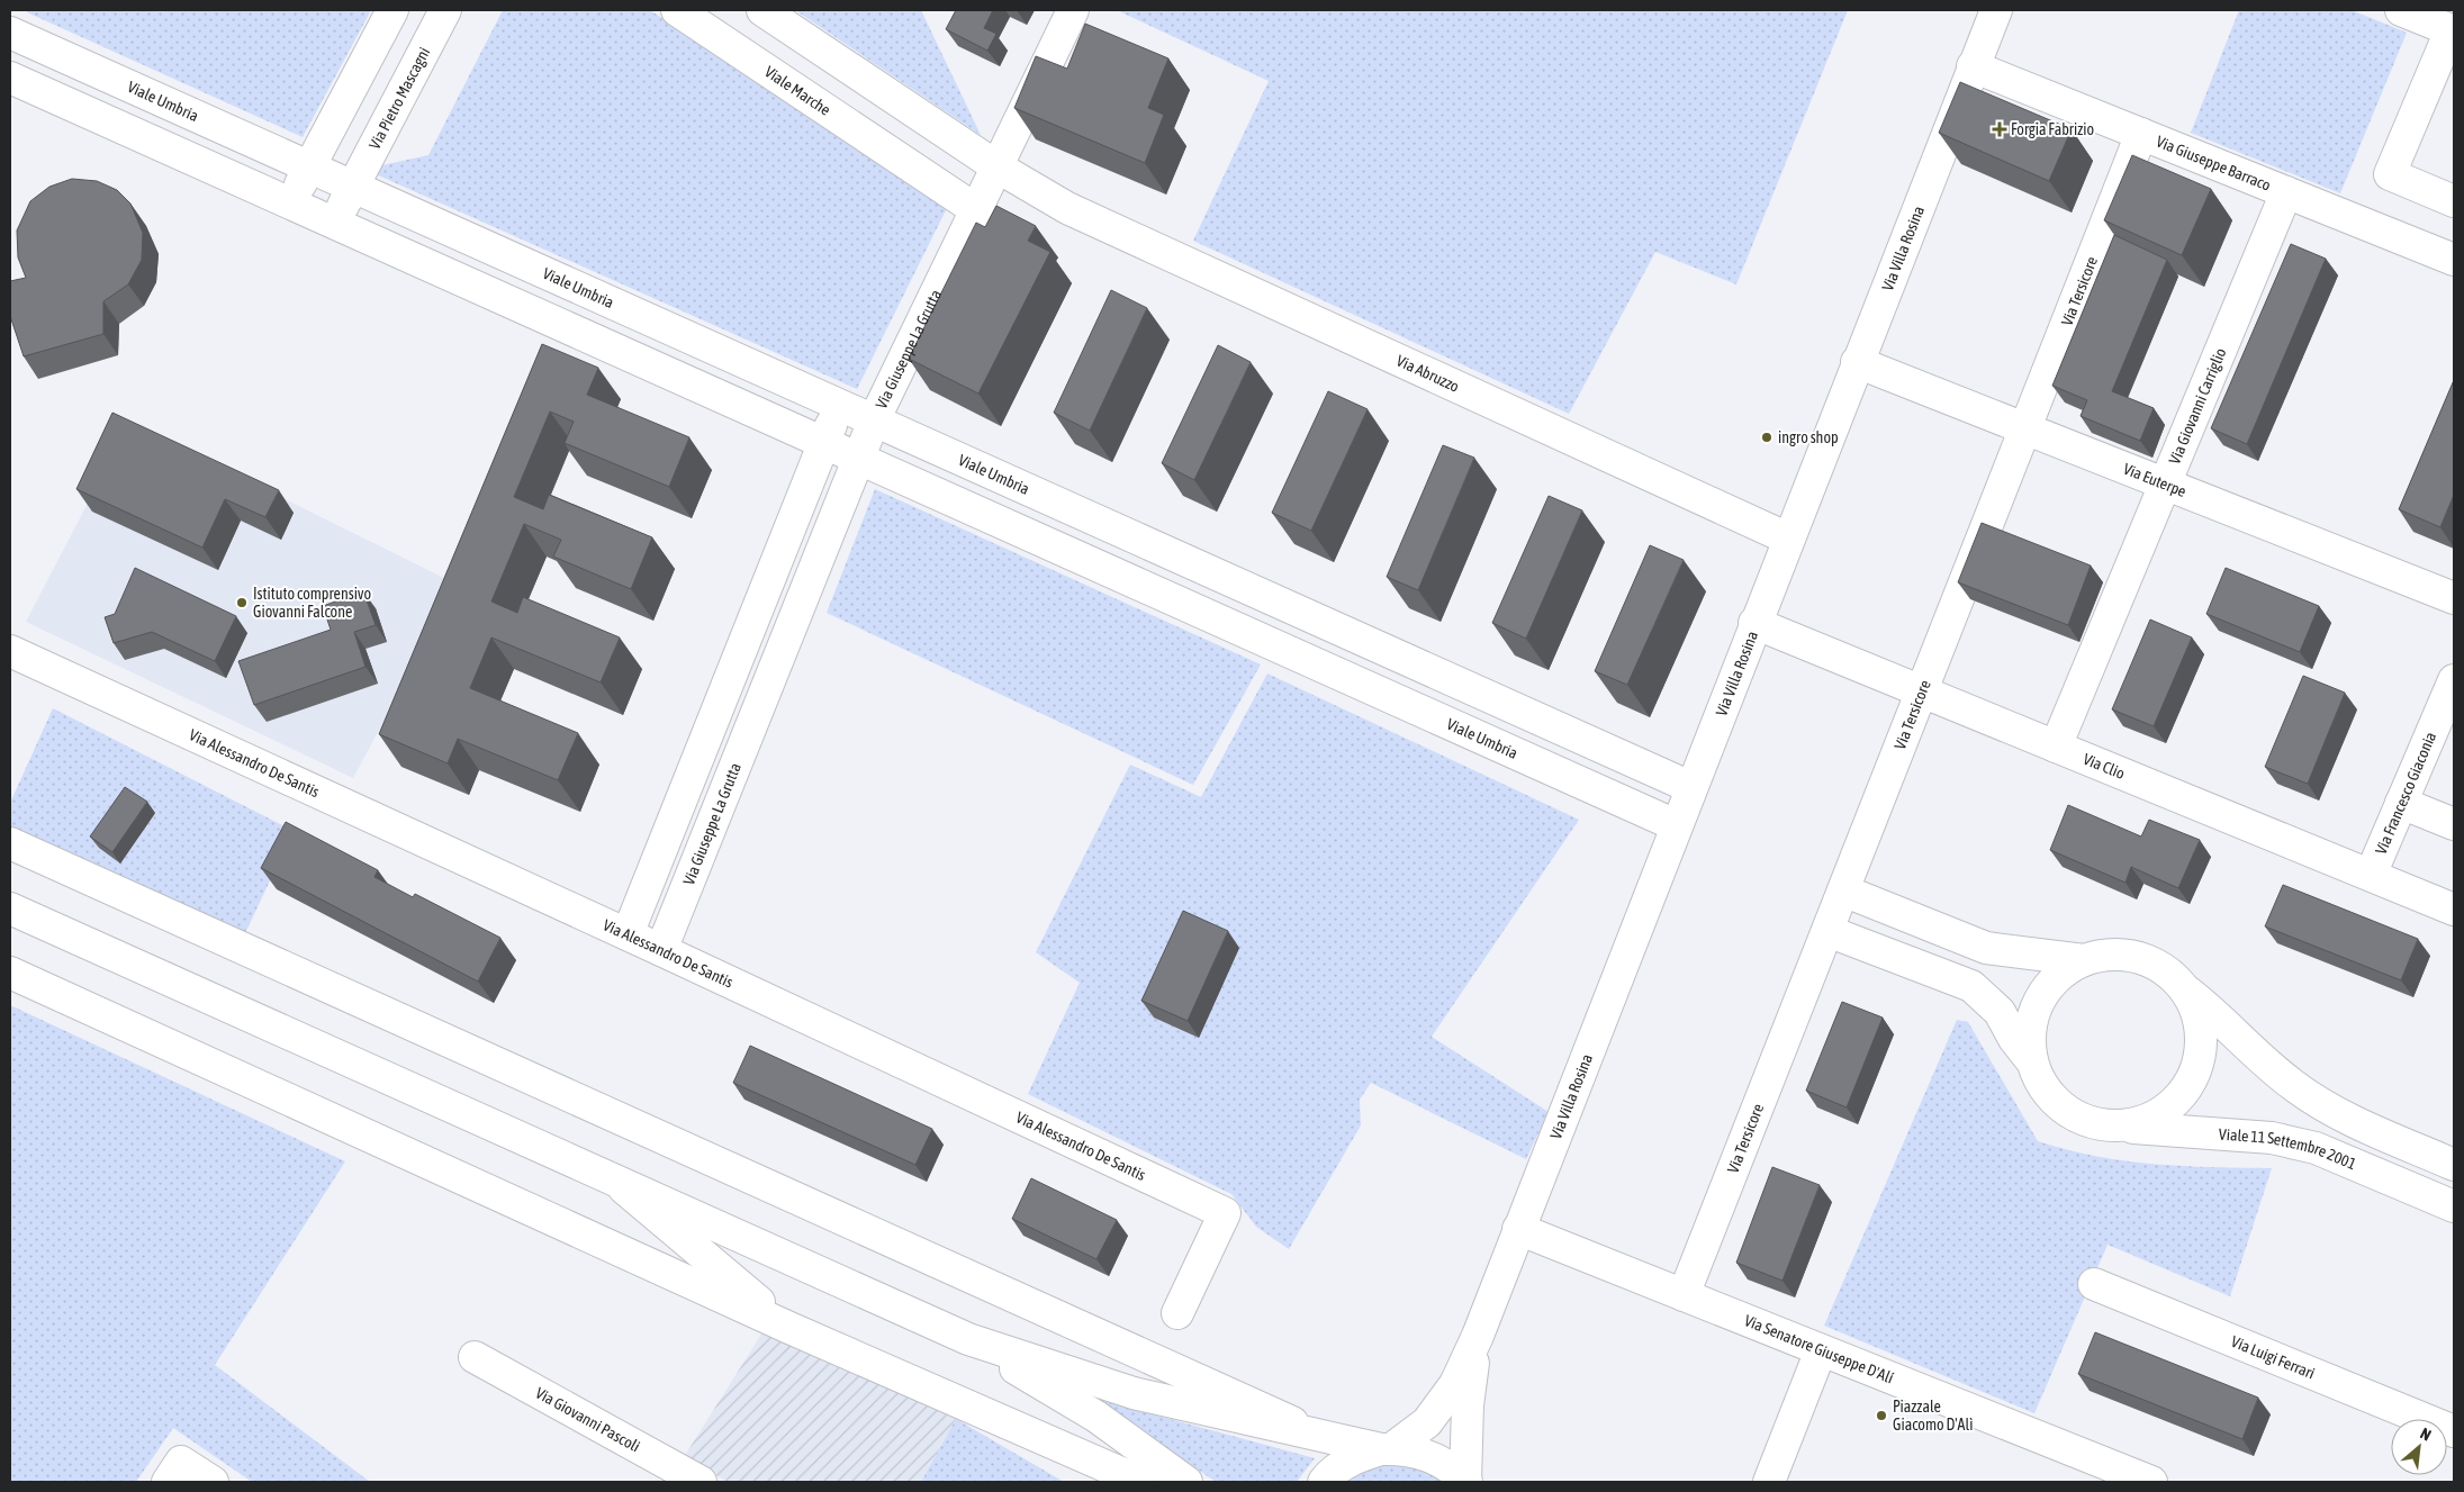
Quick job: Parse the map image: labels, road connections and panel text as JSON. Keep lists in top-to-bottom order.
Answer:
{
  "streets": {
    "street": [
      "Viale Marche",
      "Via Pietro Mascagni",
      "Viale Umbria",
      "Via Giuseppe Barraco",
      "Via Villa Rosina",
      "Via Tersicore",
      "Via Giuseppe La Grutta",
      "Via Abruzzo",
      "Via Giovanni Carriglio",
      "Via Euterpe",
      "Via Alessandro De Santis",
      "Via Clio",
      "Via Francesco Giaconia",
      "Viale 11 Settembre 2001",
      "Via Senatore Giuseppe D'Alí",
      "Via Luigi Ferrari",
      "Via Giovanni Pascoli"
    ]
  },
  "crossings": [
    ["Viale Marche", "Via Giuseppe La Grutta"],
    ["Viale Marche", "Via Abruzzo"],
    ["Via Pietro Mascagni", "Viale Umbria"],
    ["Viale Umbria", "Via Villa Rosina"],
    ["Viale Umbria", "Via Giuseppe La Grutta"],
    ["Via Giuseppe Barraco", "Via Villa Rosina"],
    ["Via Giuseppe Barraco", "Via Tersicore"],
    ["Via Giuseppe Barraco", "Via Giovanni Carriglio"],
    ["Via Villa Rosina", "Via Abruzzo"],
    ["Via Villa Rosina", "Via Euterpe"],
    ["Via Villa Rosina", "Via Clio"],
    ["Via Villa Rosina", "Via Senatore Giuseppe D'Alí"],
    ["Via Tersicore", "Via Euterpe"],
    ["Via Tersicore", "Via Clio"],
    ["Via Tersicore", "Via Senatore Giuseppe D'Alí"],
    ["Via Giuseppe La Grutta", "Via Abruzzo"],
    ["Via Giuseppe La Grutta", "Via Alessandro De Santis"],
    ["Via Giovanni Carriglio", "Via Euterpe"],
    ["Via Giovanni Carriglio", "Via Clio"],
    ["Via Clio", "Via Francesco Giaconia"]
  ],
  "places": {
    "health": ["Forgia Fabrizio"],
    "other": ["ingro shop", "Istituto comprensivo Giovanni Falcone", "Piazzale Giacomo D'Alì"]
  },
  "north": "top right"
}
